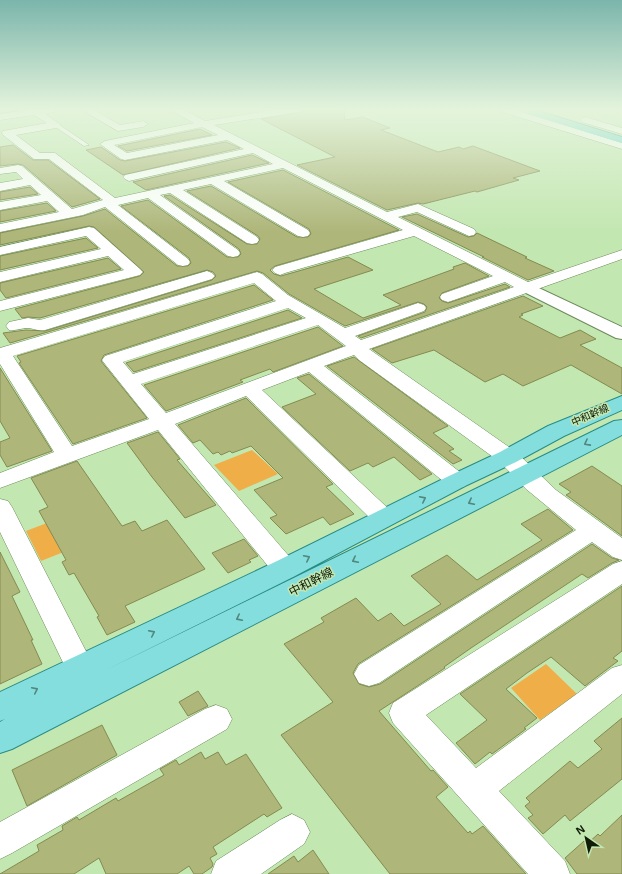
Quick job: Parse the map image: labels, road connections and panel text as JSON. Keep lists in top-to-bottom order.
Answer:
{
  "streets": {
    "main road": ["中和幹線"]
  },
  "north": "top left"
}
